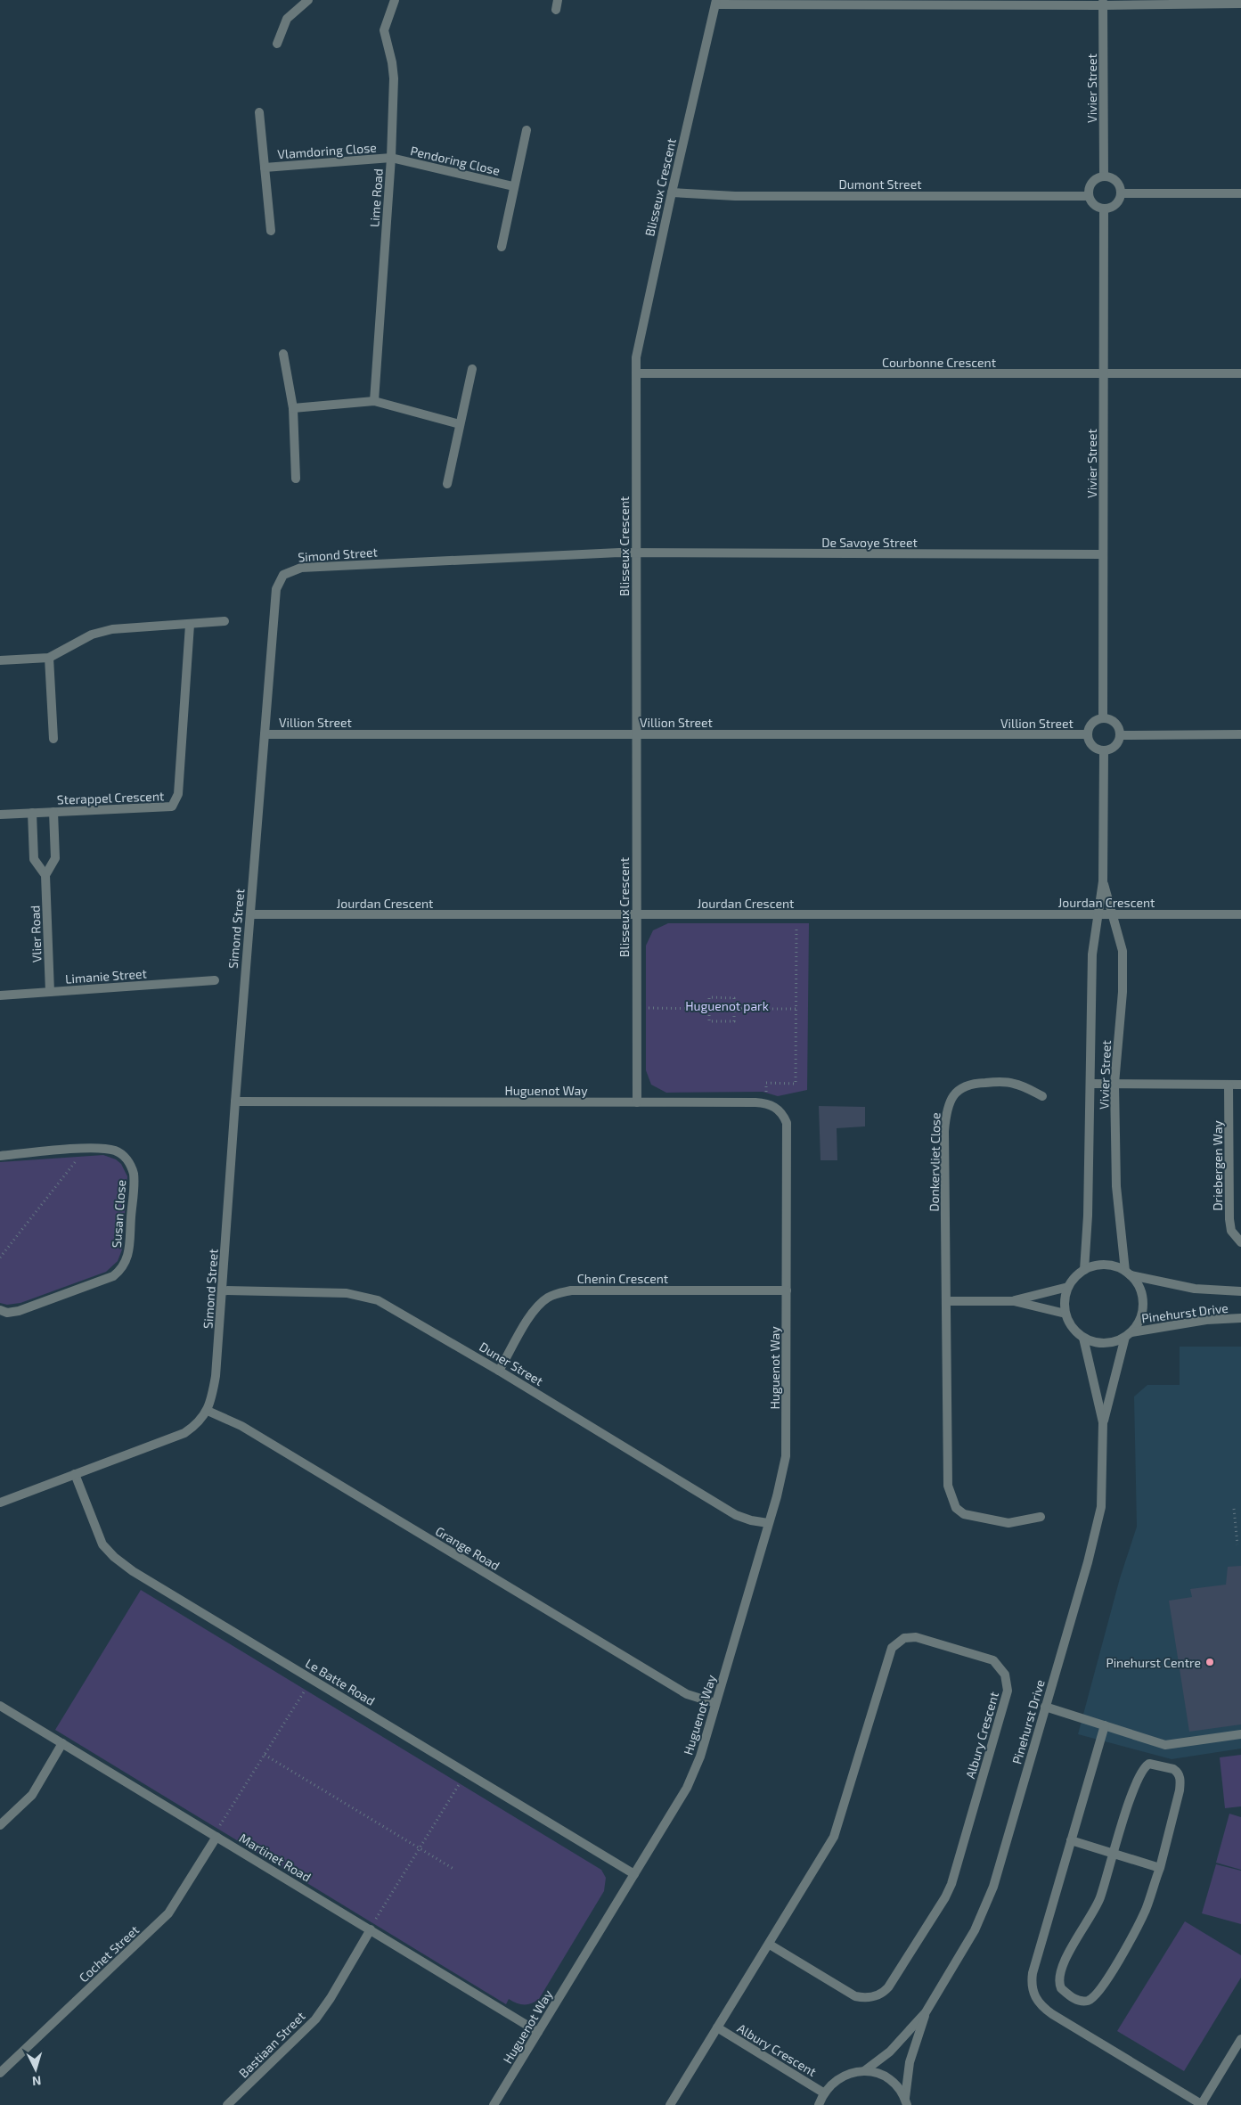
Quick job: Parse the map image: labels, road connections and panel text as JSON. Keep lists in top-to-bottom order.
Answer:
{
  "streets": {
    "street": [
      "Vivier Street",
      "Vlamdoring Close",
      "Pendoring Close",
      "Dumont Street",
      "Blisseux Crescent",
      "Lime Road",
      "Courbonne Crescent",
      "De Savoye Street",
      "Simond Street",
      "Villion Street",
      "Sterappel Crescent",
      "Jourdan Crescent",
      "Vlier Road",
      "Limanie Street",
      "Huguenot Way",
      "Donkervliet Close",
      "Driebergen Way",
      "Susan Close",
      "Chenin Crescent",
      "Pinehurst Drive",
      "Duner Street",
      "Grange Road",
      "Le Batte Road",
      "Albury Crescent",
      "Martinet Road",
      "Cochet Street",
      "Bastiaan Street"
    ]
  },
  "crossings": [
    ["Vivier Street", "Dumont Street"],
    ["Vivier Street", "Courbonne Crescent"],
    ["Vivier Street", "De Savoye Street"],
    ["Vivier Street", "Villion Street"],
    ["Vivier Street", "Jourdan Crescent"],
    ["Vivier Street", "Pinehurst Drive"],
    ["Vlamdoring Close", "Pendoring Close"],
    ["Vlamdoring Close", "Lime Road"],
    ["Pendoring Close", "Lime Road"],
    ["Dumont Street", "Blisseux Crescent"],
    ["Blisseux Crescent", "Courbonne Crescent"],
    ["Blisseux Crescent", "De Savoye Street"],
    ["Blisseux Crescent", "Simond Street"],
    ["Blisseux Crescent", "Villion Street"],
    ["Blisseux Crescent", "Jourdan Crescent"],
    ["Blisseux Crescent", "Huguenot Way"],
    ["De Savoye Street", "Simond Street"],
    ["Simond Street", "Villion Street"],
    ["Simond Street", "Jourdan Crescent"],
    ["Simond Street", "Huguenot Way"],
    ["Simond Street", "Duner Street"],
    ["Simond Street", "Grange Road"],
    ["Sterappel Crescent", "Vlier Road"],
    ["Vlier Road", "Limanie Street"],
    ["Huguenot Way", "Chenin Crescent"],
    ["Huguenot Way", "Duner Street"],
    ["Huguenot Way", "Grange Road"],
    ["Huguenot Way", "Le Batte Road"],
    ["Huguenot Way", "Martinet Road"],
    ["Chenin Crescent", "Duner Street"],
    ["Martinet Road", "Cochet Street"],
    ["Martinet Road", "Bastiaan Street"]
  ],
  "parks": ["Huguenot park"],
  "places": ["Pinehurst Centre"],
  "north": "bottom"
}
